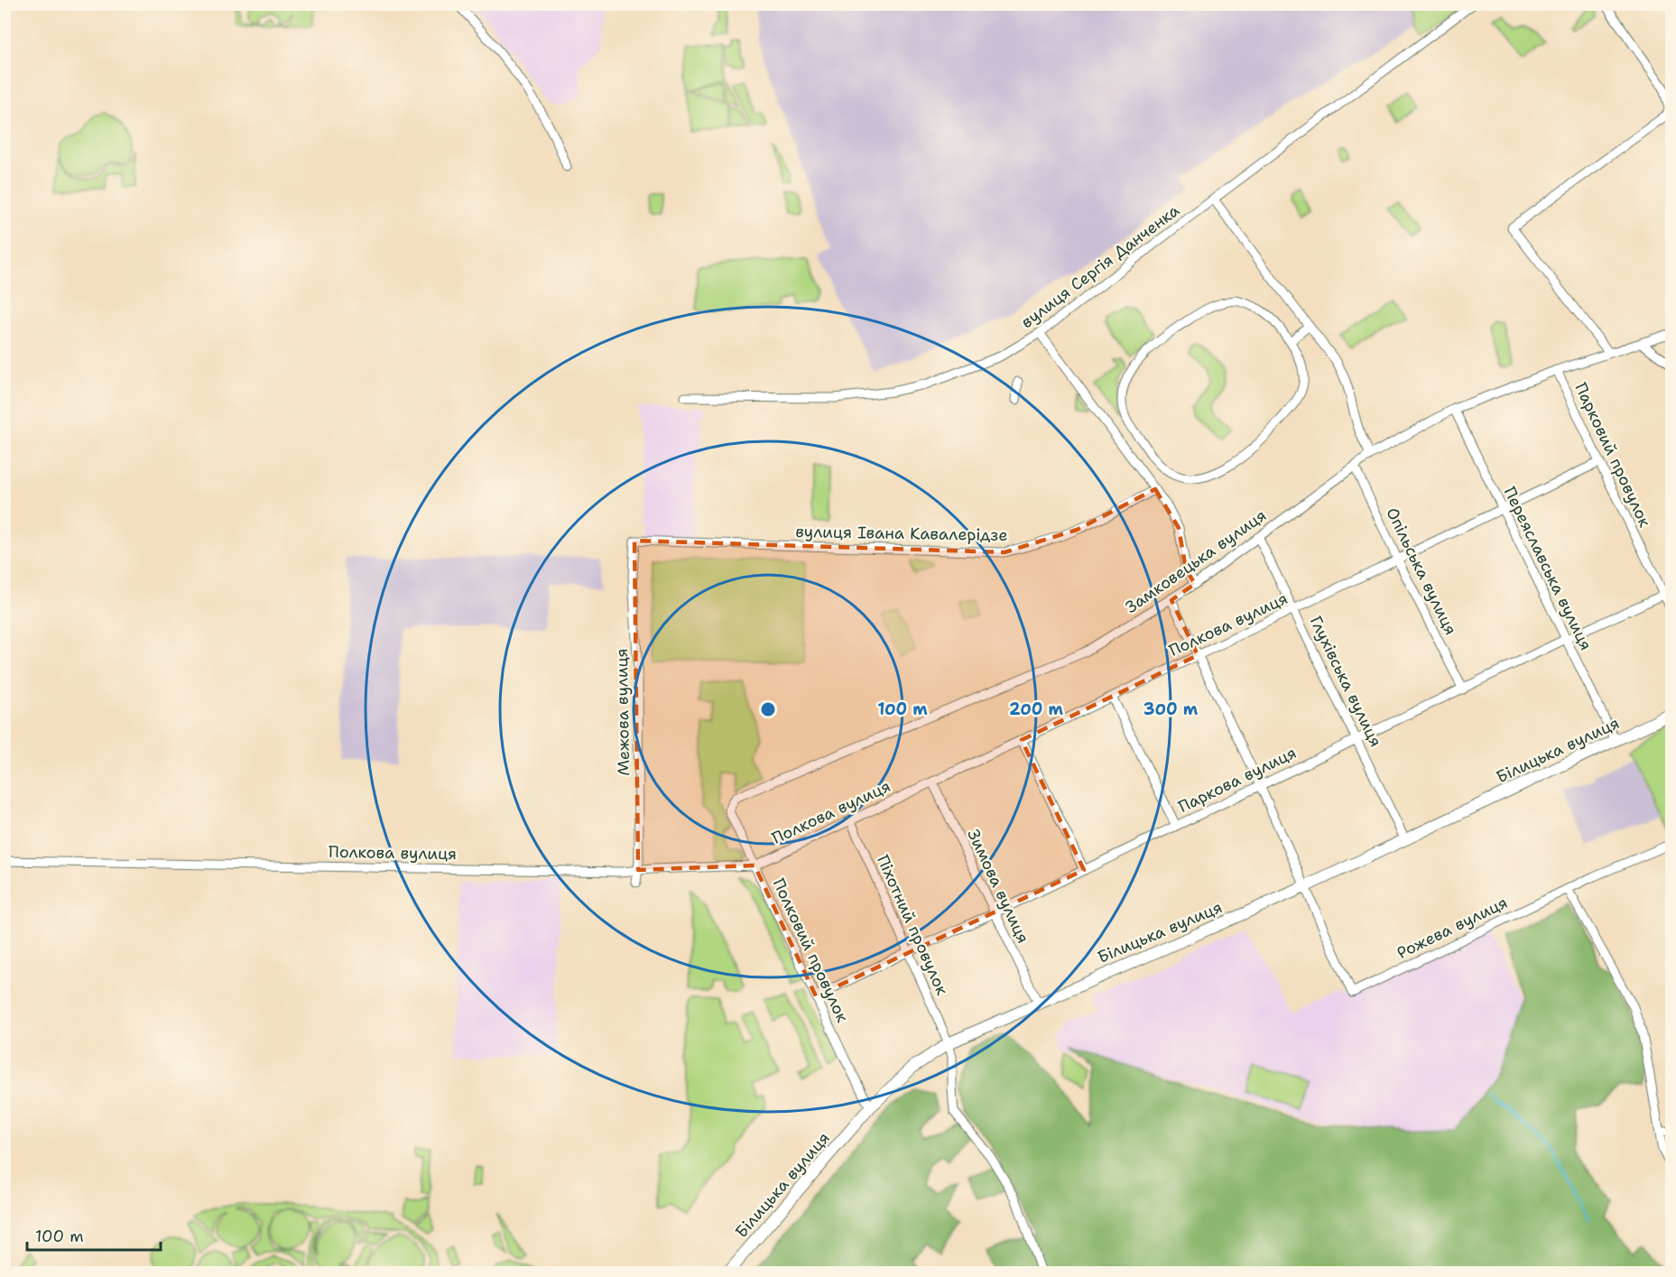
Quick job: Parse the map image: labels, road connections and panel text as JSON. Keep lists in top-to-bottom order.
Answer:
{
  "streets": {
    "main road": ["Білицька вулиця"],
    "street": [
      "вулиця Сергія Данченка",
      "Парковий провулок",
      "вулиця Івана Кавалерідзе",
      "Замковецька вулиця",
      "Переяславська вулиця",
      "Опільська вулиця",
      "Полкова вулиця",
      "Глухівська вулиця",
      "Межова вулиця",
      "Паркова вулиця",
      "Зимова вулиця",
      "Піхотний провулок",
      "Рожева вулиця",
      "Полковий провулок"
    ]
  },
  "crossings": [
    ["Парковий провулок", "Замковецька вулиця"],
    ["Парковий провулок", "Полкова вулиця"],
    ["Парковий провулок", "Паркова вулиця"],
    ["вулиця Івана Кавалерідзе", "Межова вулиця"],
    ["Замковецька вулиця", "Переяславська вулиця"],
    ["Замковецька вулиця", "Опільська вулиця"],
    ["Замковецька вулиця", "Глухівська вулиця"],
    ["Замковецька вулиця", "Полковий провулок"],
    ["Переяславська вулиця", "Полкова вулиця"],
    ["Переяславська вулиця", "Білицька вулиця"],
    ["Переяславська вулиця", "Паркова вулиця"],
    ["Опільська вулиця", "Полкова вулиця"],
    ["Опільська вулиця", "Паркова вулиця"],
    ["Полкова вулиця", "Глухівська вулиця"],
    ["Полкова вулиця", "Межова вулиця"],
    ["Полкова вулиця", "Зимова вулиця"],
    ["Полкова вулиця", "Піхотний провулок"],
    ["Полкова вулиця", "Полковий провулок"],
    ["Глухівська вулиця", "Білицька вулиця"],
    ["Глухівська вулиця", "Паркова вулиця"],
    ["Білицька вулиця", "Зимова вулиця"],
    ["Білицька вулиця", "Піхотний провулок"],
    ["Білицька вулиця", "Рожева вулиця"],
    ["Білицька вулиця", "Полковий провулок"],
    ["Паркова вулиця", "Зимова вулиця"],
    ["Паркова вулиця", "Піхотний провулок"],
    ["Паркова вулиця", "Полковий провулок"]
  ],
  "scale_bar": "100 m",
  "rings": ["100 m", "200 m", "300 m"]
}
